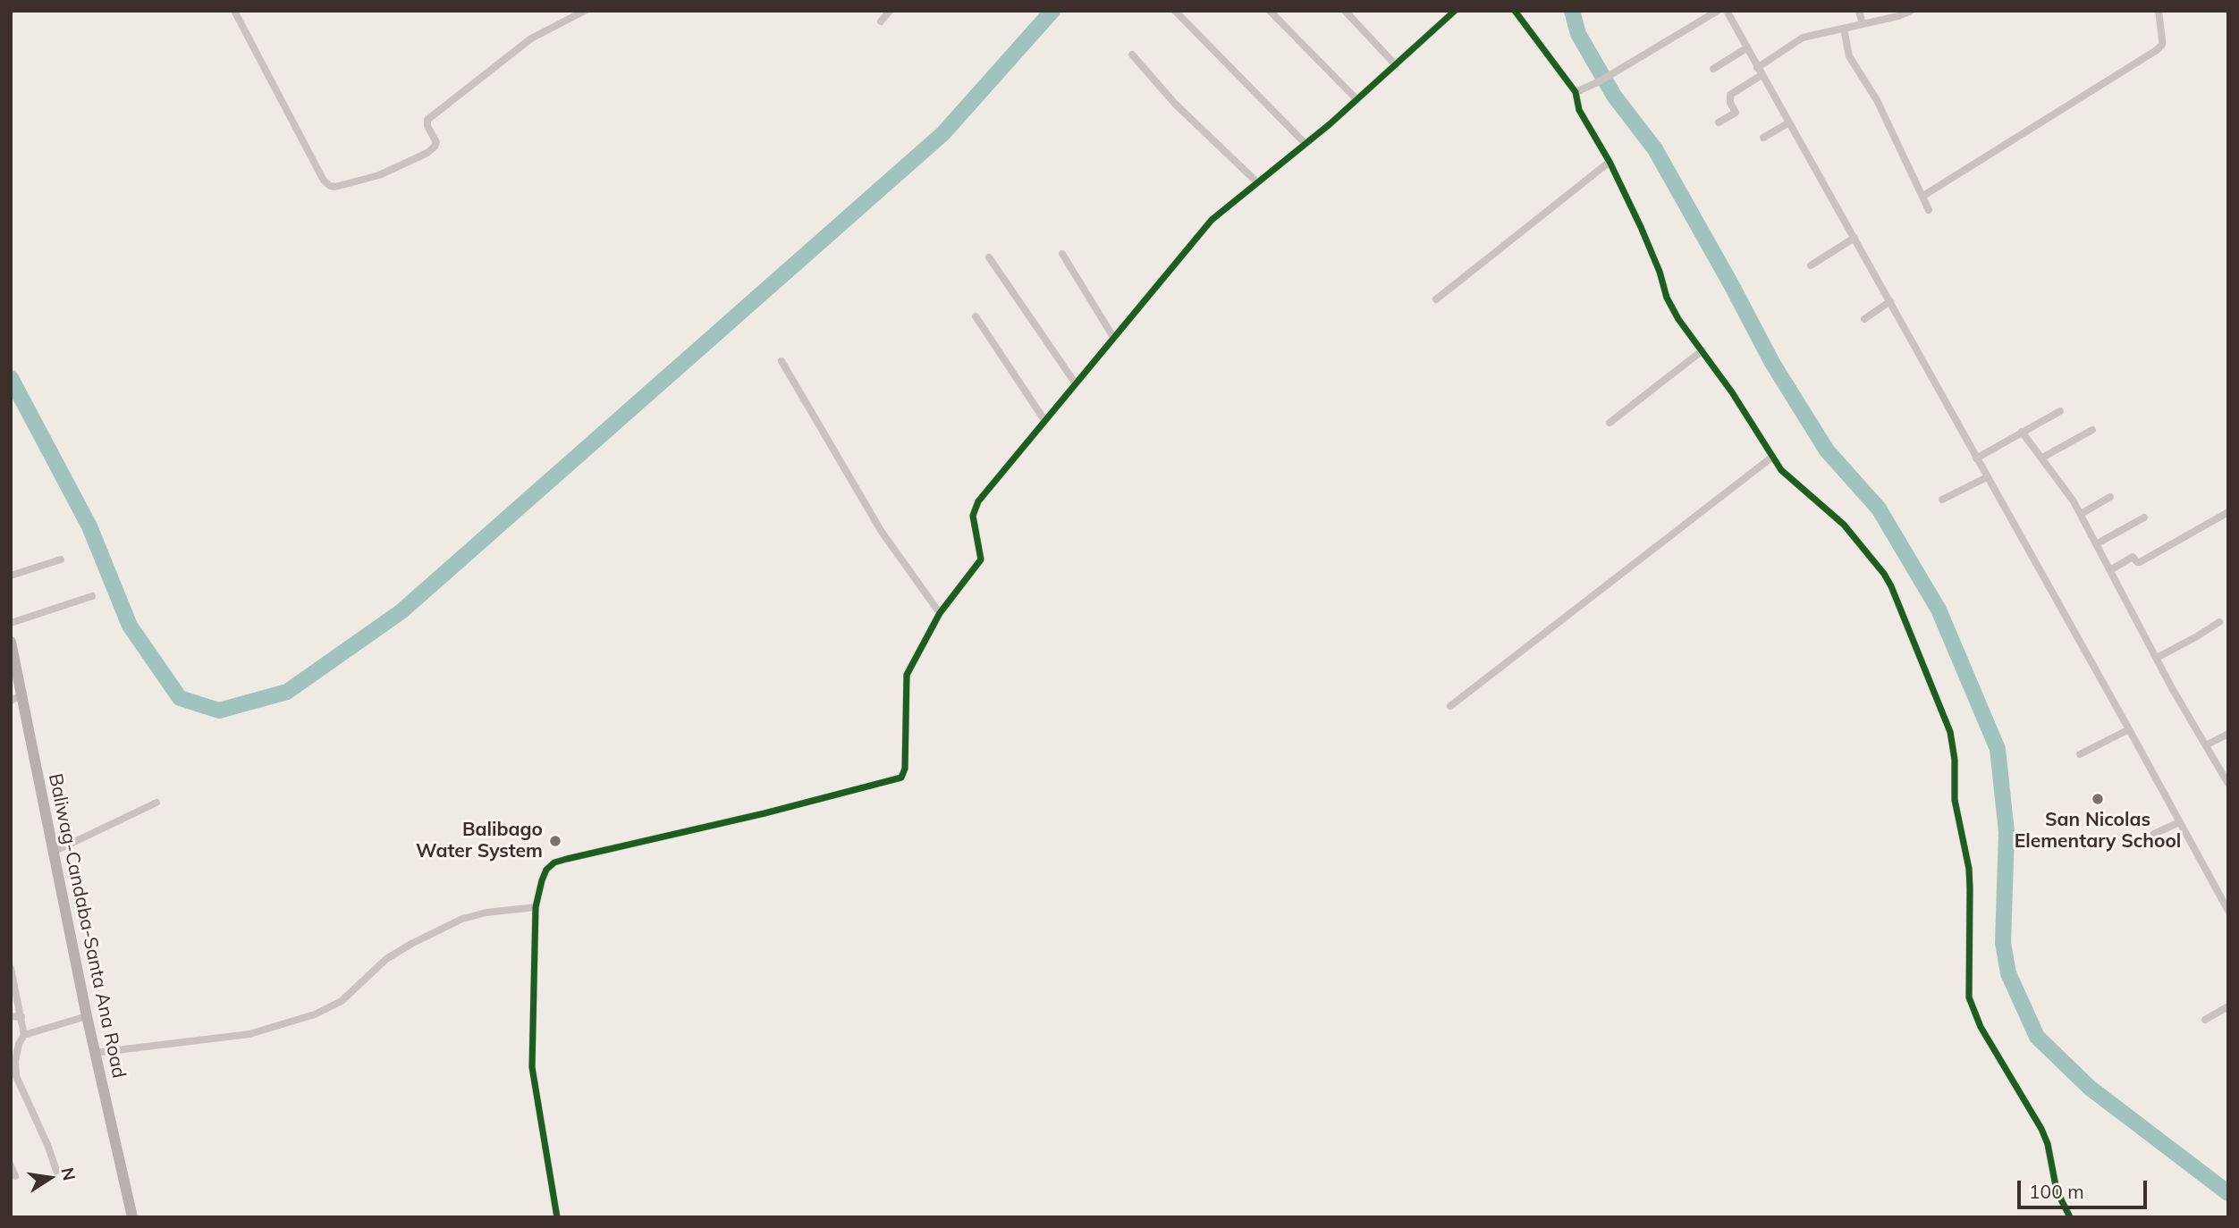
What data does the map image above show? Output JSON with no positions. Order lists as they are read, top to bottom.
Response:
{
  "streets": {
    "main road": ["Baliwag-Candaba-Santa Ana Road"]
  },
  "places": ["San Nicolas Elementary School", "Balibago Water System"],
  "scale_bar": "100 m",
  "north": "right"
}
